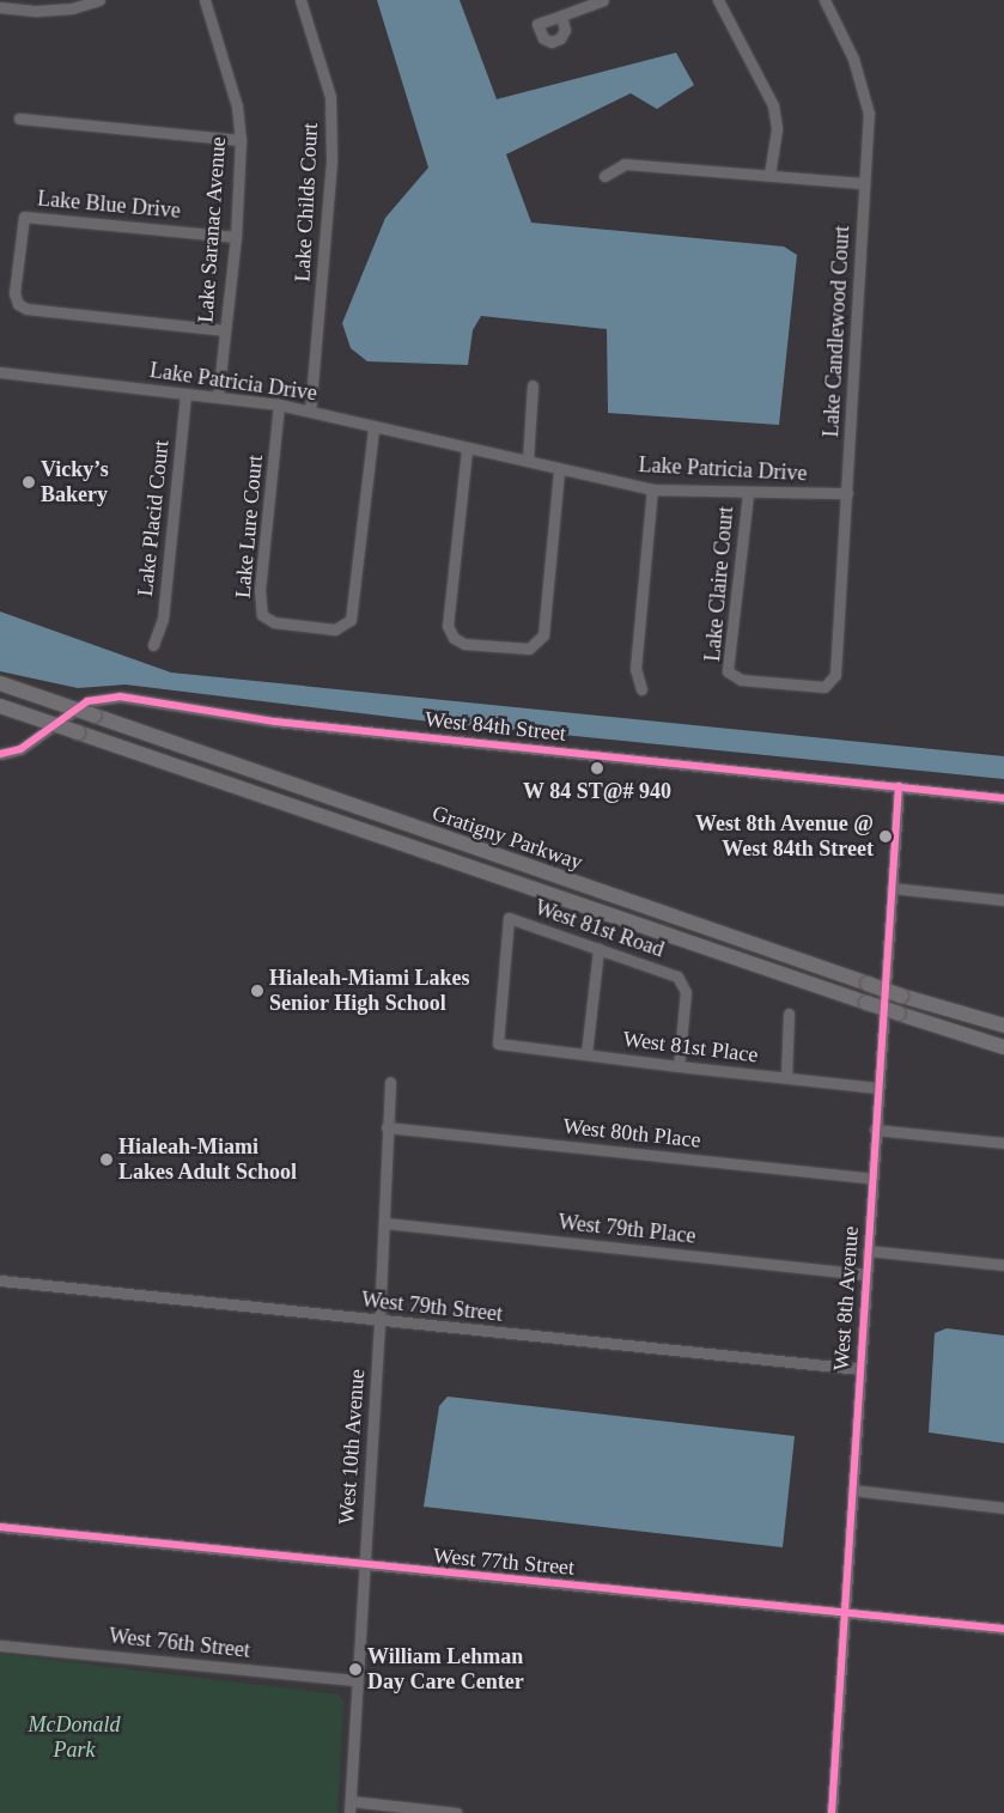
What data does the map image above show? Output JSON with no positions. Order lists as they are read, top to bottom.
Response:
{
  "streets": {
    "highway": ["Gratigny Parkway"],
    "street": [
      "Lake Childs Court",
      "Lake Blue Drive",
      "Lake Saranac Avenue",
      "Lake Candlewood Court",
      "Lake Patricia Drive",
      "Lake Placid Court",
      "Lake Lure Court",
      "Lake Claire Court",
      "West 84th Street",
      "West 81st Road",
      "West 81st Place",
      "West 80th Place",
      "West 79th Place",
      "West 8th Avenue",
      "West 79th Street",
      "West 10th Avenue",
      "West 77th Street",
      "West 76th Street"
    ]
  },
  "crossings": [
    ["Lake Childs Court", "Lake Patricia Drive"],
    ["Lake Blue Drive", "Lake Saranac Avenue"],
    ["Lake Saranac Avenue", "Lake Patricia Drive"],
    ["Lake Candlewood Court", "Lake Patricia Drive"],
    ["Lake Candlewood Court", "Lake Claire Court"],
    ["Lake Patricia Drive", "Lake Placid Court"],
    ["Lake Patricia Drive", "Lake Lure Court"],
    ["Lake Patricia Drive", "Lake Claire Court"],
    ["West 84th Street", "West 8th Avenue"],
    ["West 81st Road", "West 81st Place"],
    ["West 81st Place", "West 8th Avenue"],
    ["West 80th Place", "West 8th Avenue"],
    ["West 80th Place", "West 10th Avenue"],
    ["West 79th Place", "West 8th Avenue"],
    ["West 79th Place", "West 10th Avenue"],
    ["West 8th Avenue", "West 79th Street"],
    ["West 8th Avenue", "West 77th Street"],
    ["West 79th Street", "West 10th Avenue"],
    ["West 10th Avenue", "West 77th Street"],
    ["West 10th Avenue", "West 76th Street"]
  ],
  "parks": ["McDonald Park"],
  "places": [
    "Vicky’s Bakery",
    "W 84 ST@# 940",
    "West 8th Avenue @ West 84th Street",
    "Hialeah-Miami Lakes Senior High School",
    "Hialeah-Miami Lakes Adult School",
    "William Lehman Day Care Center"
  ]
}
